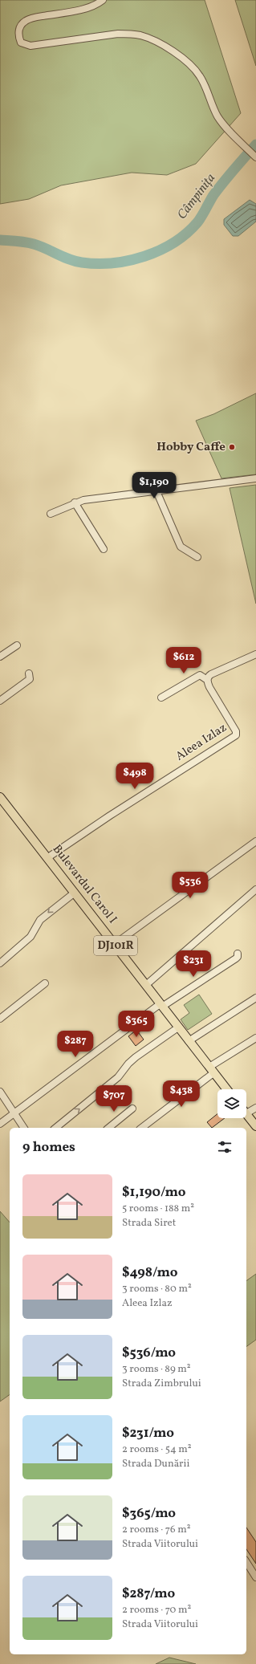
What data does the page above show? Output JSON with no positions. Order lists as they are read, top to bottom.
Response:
{
  "streets": {
    "main road": ["Bulevardul Carol I", "DJ101R"],
    "street": ["Aleea Izlaz"]
  },
  "crossings": [
    ["Aleea Izlaz", "Bulevardul Carol I"]
  ],
  "water": ["Câmpinița"],
  "places": ["Hobby Caffe"],
  "page": {
    "price": [
      "$1,190",
      "$612",
      "$498",
      "$536",
      "$231",
      "$365",
      "$287",
      "$438",
      "$707"
    ],
    "heading": "9 homes",
    "list": [
      {
        "name": "$1,190/mo",
        "note": "5 rooms · 188 m² · Strada Siret"
      },
      {
        "name": "$498/mo",
        "note": "3 rooms · 80 m² · Aleea Izlaz"
      },
      {
        "name": "$536/mo",
        "note": "3 rooms · 89 m² · Strada Zimbrului"
      },
      {
        "name": "$231/mo",
        "note": "2 rooms · 54 m² · Strada Dunării"
      },
      {
        "name": "$365/mo",
        "note": "2 rooms · 76 m² · Strada Viitorului"
      },
      {
        "name": "$287/mo",
        "note": "2 rooms · 70 m² · Strada Viitorului"
      }
    ]
  }
}
